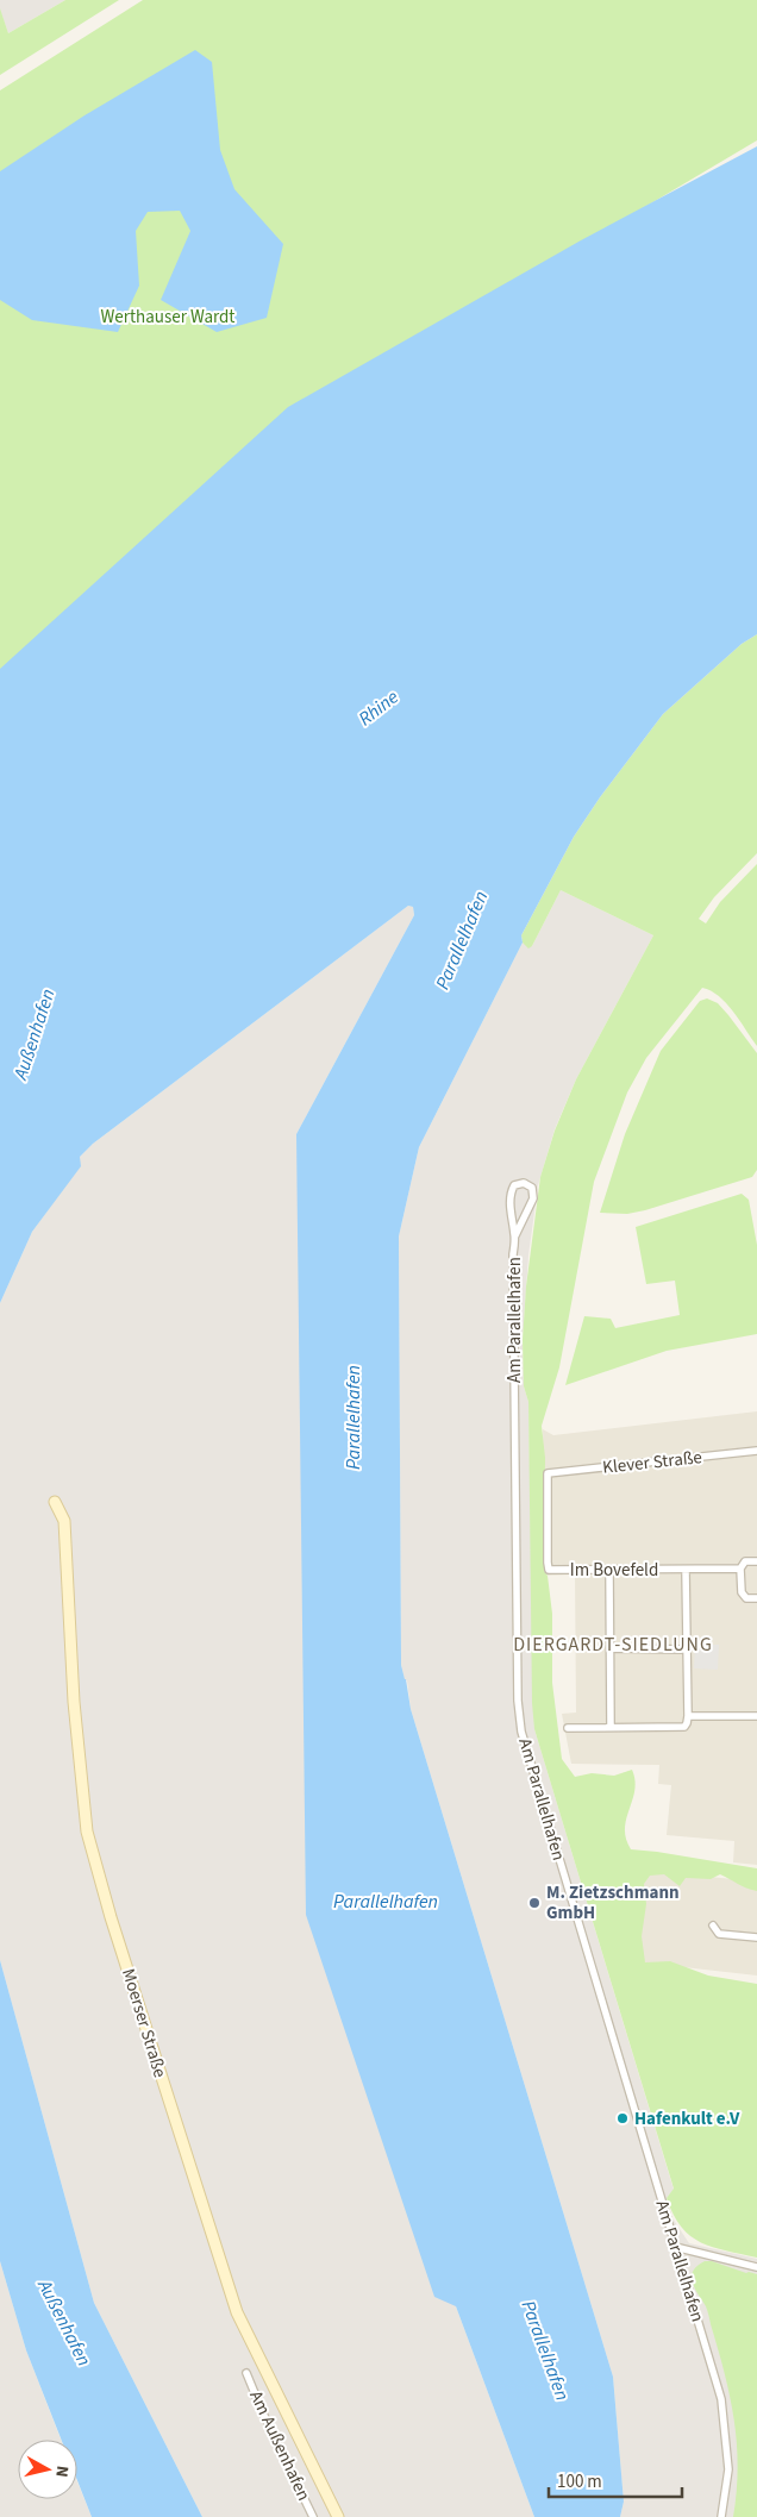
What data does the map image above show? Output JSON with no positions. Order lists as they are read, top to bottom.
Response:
{
  "streets": {
    "street": [
      "Am Parallelhafen",
      "Klever Straße",
      "Im Bovefeld",
      "Moerser Straße",
      "Am Außenhafen"
    ]
  },
  "crossings": [
    ["Klever Straße", "Im Bovefeld"]
  ],
  "districts": ["DIERGARDT-SIEDLUNG"],
  "water": ["Rhine", "Parallelhafen", "Außenhafen"],
  "parks": ["Werthauser Wardt"],
  "places": ["M. Zietzschmann GmbH", "Hafenkult e.V"],
  "scale_bar": "100 m",
  "north": "right"
}
